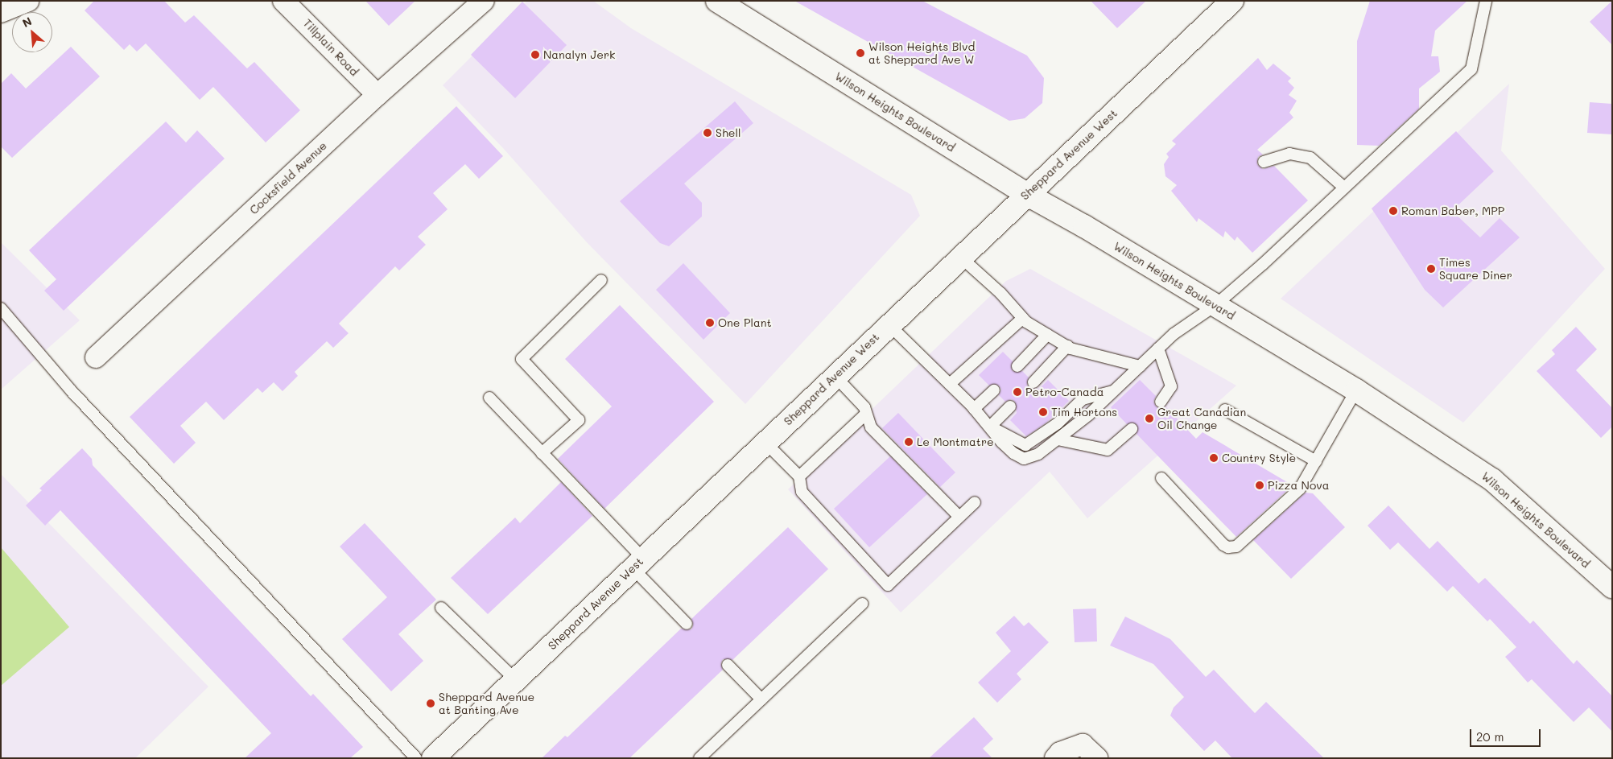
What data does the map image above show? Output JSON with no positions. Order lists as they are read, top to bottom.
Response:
{
  "streets": {
    "main road": ["Wilson Heights Boulevard", "Sheppard Avenue West"],
    "street": ["Tillplain Road", "Cocksfield Avenue"]
  },
  "crossings": [
    ["Tillplain Road", "Cocksfield Avenue"],
    ["Wilson Heights Boulevard", "Sheppard Avenue West"]
  ],
  "places": [
    "Wilson Heights Blvd at Sheppard Ave W",
    "Nanalyn Jerk",
    "Shell",
    "Roman Baber, MPP",
    "Times Square Diner",
    "One Plant",
    "Petro-Canada",
    "Tim Hortons",
    "Great Canadian Oil Change",
    "Le Montmatre",
    "Country Style",
    "Pizza Nova",
    "Sheppard Avenue at Banting Ave"
  ],
  "scale_bar": "20 m",
  "north": "top left"
}
